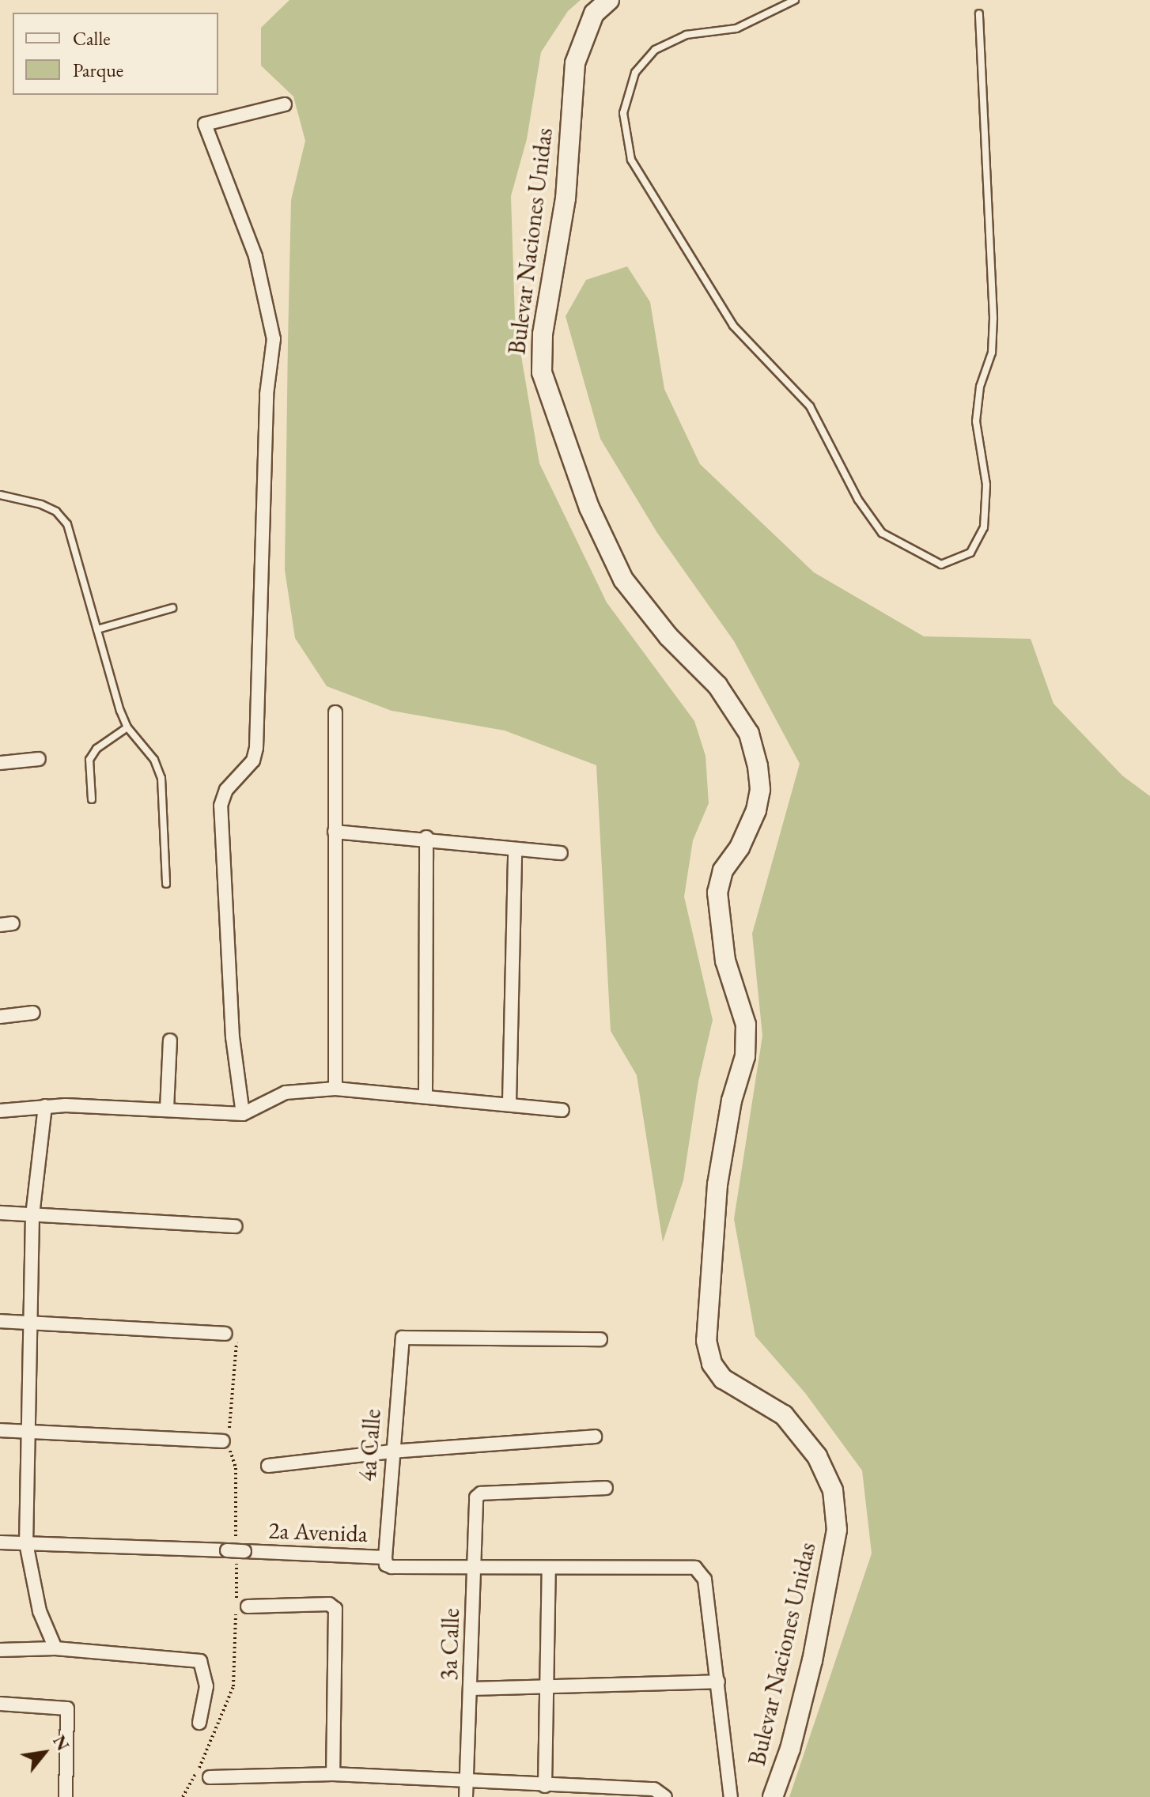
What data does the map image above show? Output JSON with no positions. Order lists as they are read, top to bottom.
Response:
{
  "streets": {
    "main road": ["Bulevar Naciones Unidas"],
    "street": ["4a Calle", "2a Avenida", "3a Calle"]
  },
  "crossings": [
    ["4a Calle", "2a Avenida"],
    ["2a Avenida", "3a Calle"]
  ],
  "legend": ["Calle", "Parque"],
  "north": "top right"
}
